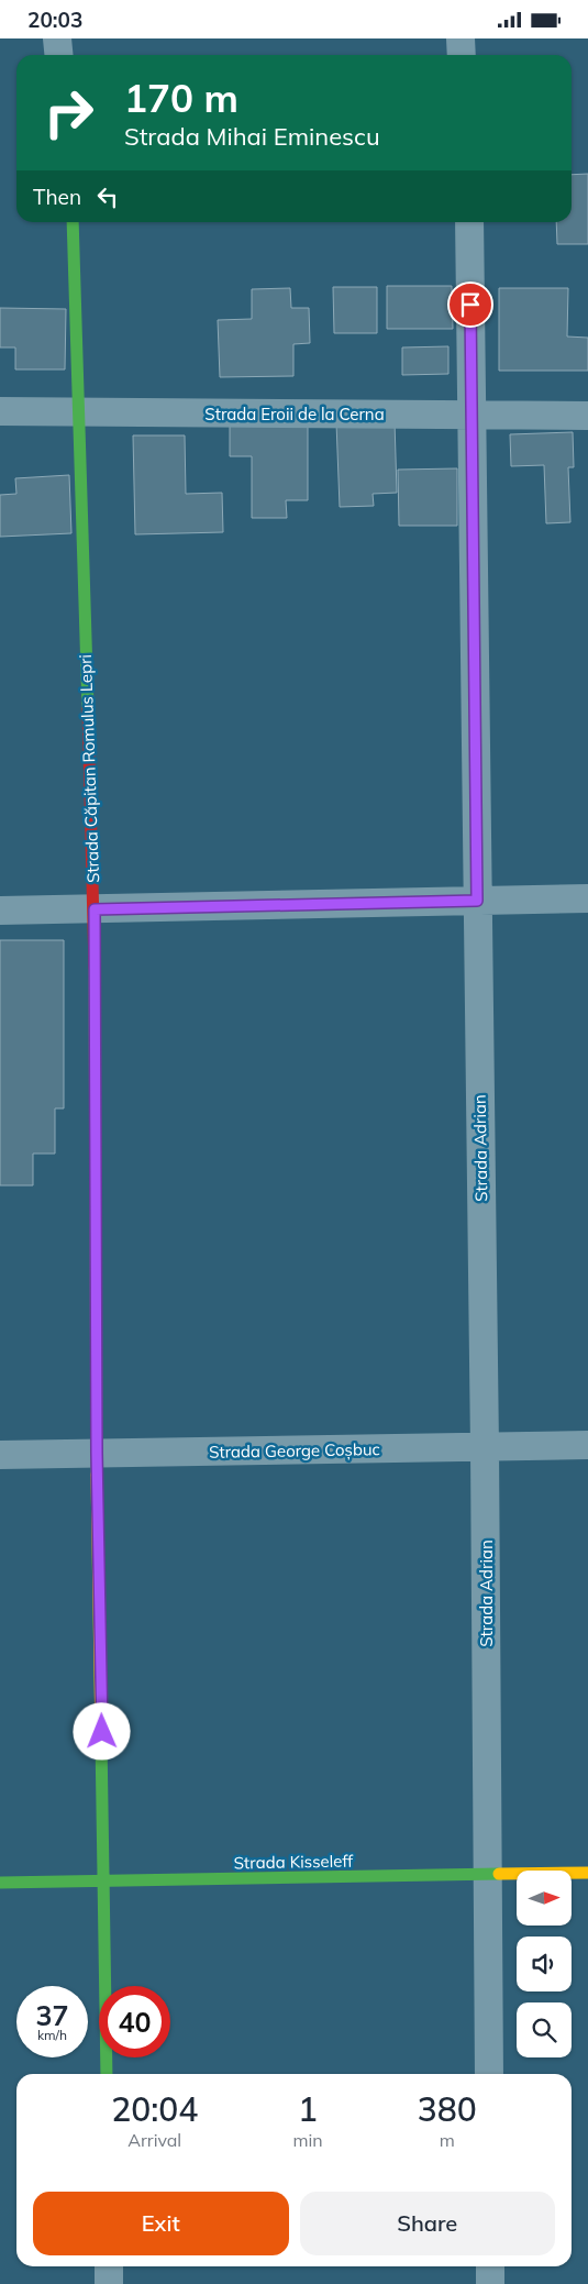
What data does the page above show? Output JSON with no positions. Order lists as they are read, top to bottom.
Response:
{
  "streets": {
    "street": [
      "Strada Eroii de la Cerna",
      "Strada Căpitan Romulus Lepri",
      "Strada Adrian",
      "Strada George Coșbuc",
      "Strada Kisseleff"
    ]
  },
  "crossings": [
    ["Strada Eroii de la Cerna", "Strada Căpitan Romulus Lepri"],
    ["Strada Eroii de la Cerna", "Strada Adrian"],
    ["Strada Căpitan Romulus Lepri", "Strada George Coșbuc"],
    ["Strada Căpitan Romulus Lepri", "Strada Kisseleff"],
    ["Strada Adrian", "Strada George Coșbuc"],
    ["Strada Adrian", "Strada Kisseleff"]
  ],
  "north": "right",
  "page": {
    "status": "20:03",
    "turn": ["170 m", "Strada Mihai Eminescu"],
    "then": "Then",
    "speed": "37 km/h",
    "limit": "40",
    "eta": [
      "20:04",
      "Arrival",
      "1",
      "min",
      "380",
      "m"
    ],
    "buttons": ["Exit", "Share"]
  }
}
